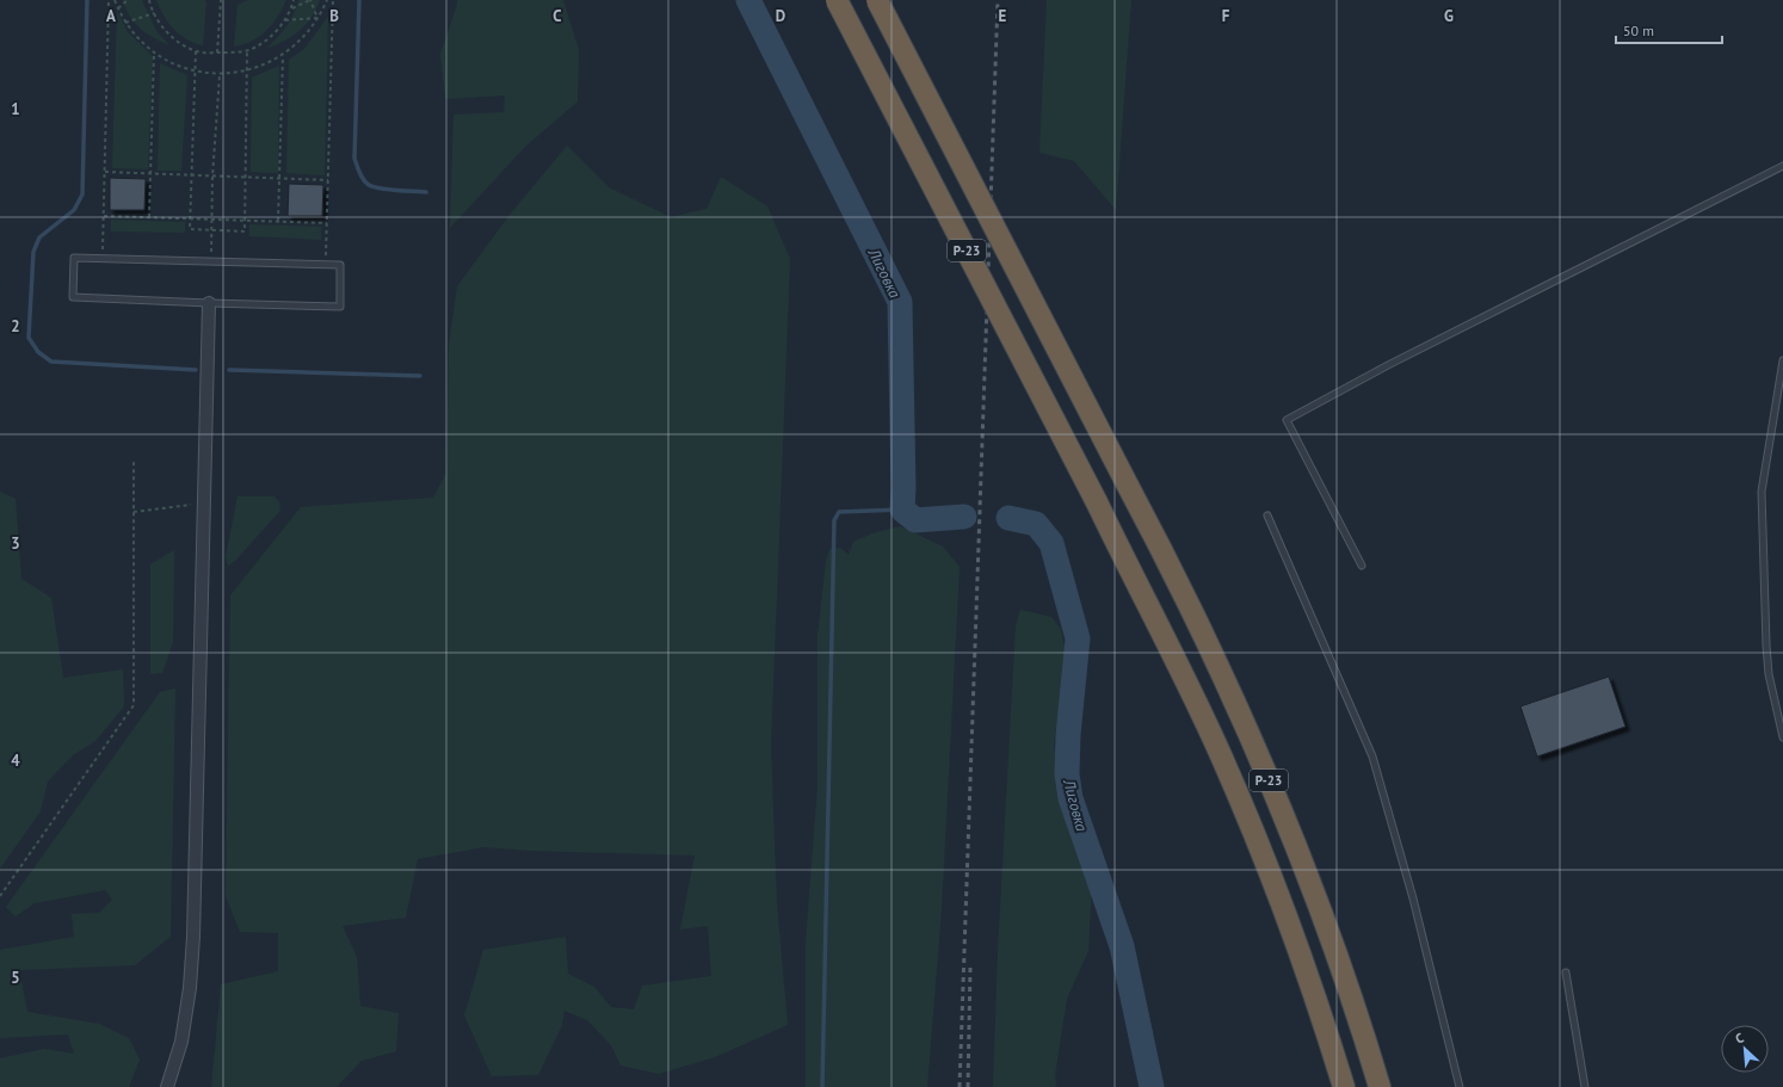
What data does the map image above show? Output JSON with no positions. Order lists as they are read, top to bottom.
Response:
{
  "streets": {
    "highway": ["Р-23"]
  },
  "water": ["Лиговка"],
  "scale_bar": "50 m",
  "north": "top left",
  "grid": {
    "columns": [
      "A",
      "B",
      "C",
      "D",
      "E",
      "F",
      "G"
    ],
    "rows": [
      "1",
      "2",
      "3",
      "4",
      "5"
    ]
  }
}
